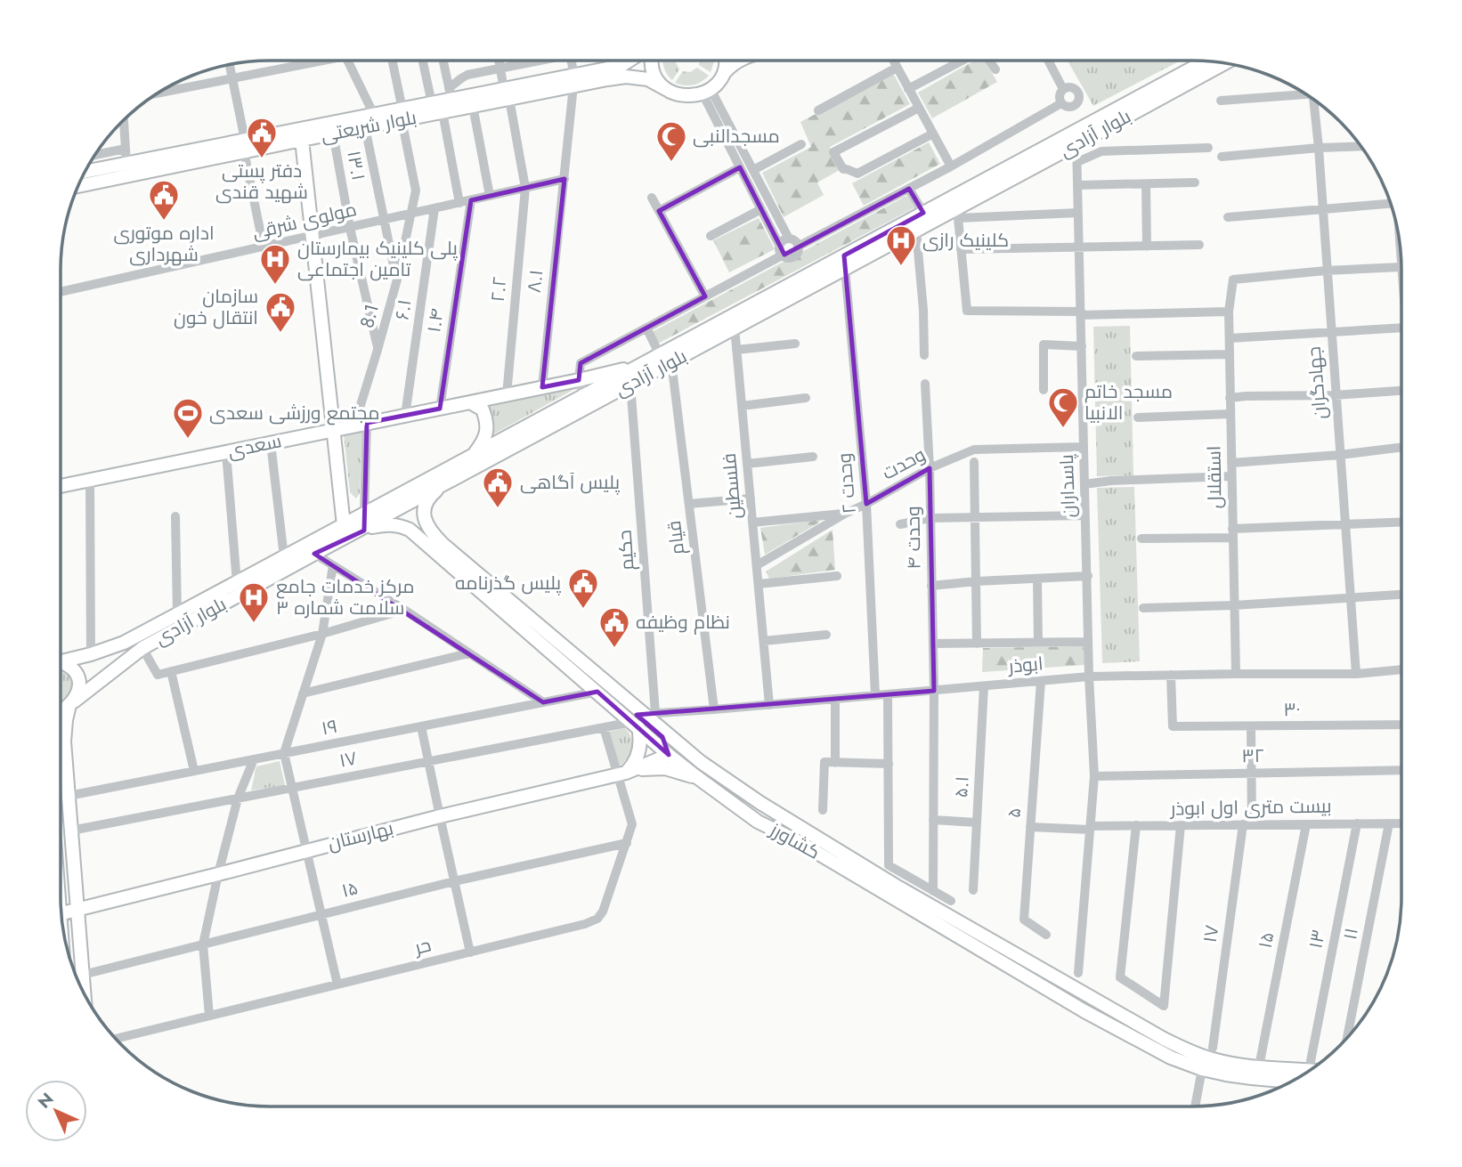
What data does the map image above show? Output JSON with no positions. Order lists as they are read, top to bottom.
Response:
{
  "streets": {
    "main road": [
      "بلوار شریعتی",
      "بلوار آزادی",
      "سعدی",
      "بهارستان",
      "کشاورز"
    ],
    "street": [
      "۱۳.۱",
      "مولوی شرقی",
      "۸.۱",
      "۲.۲",
      "۶.۱",
      "8.1",
      "۱.۴",
      "جهادگران",
      "وحدت",
      "استقلال",
      "وحدت ۲",
      "فلسطین",
      "پاسداران",
      "قیام",
      "وحدت ۴",
      "حکیم",
      "ابوذر",
      "۳۰",
      "۱۹",
      "۳۲",
      "۱۷",
      "۵.۱",
      "بیست متری اول ابوذر",
      "۵",
      "۱۵",
      "۱۱",
      "۱۳",
      "حر"
    ]
  },
  "crossings": [
    ["بلوار شریعتی", "۱۳.۱"],
    ["بلوار شریعتی", "۸.۱"],
    ["بلوار شریعتی", "8.1"],
    ["بلوار آزادی", "8.1"],
    ["بلوار آزادی", "سعدی"],
    ["بلوار آزادی", "وحدت ۲"],
    ["بلوار آزادی", "فلسطین"],
    ["بلوار آزادی", "پاسداران"],
    ["بلوار آزادی", "قیام"],
    ["بلوار آزادی", "حکیم"],
    ["بلوار آزادی", "کشاورز"],
    ["۱۳.۱", "مولوی شرقی"],
    ["۱۳.۱", "8.1"],
    ["مولوی شرقی", "۸.۱"],
    ["مولوی شرقی", "۲.۲"],
    ["مولوی شرقی", "۶.۱"],
    ["مولوی شرقی", "8.1"],
    ["مولوی شرقی", "۱.۴"],
    ["۸.۱", "سعدی"],
    ["۲.۲", "سعدی"],
    ["۶.۱", "سعدی"],
    ["8.1", "سعدی"],
    ["۱.۴", "سعدی"],
    ["جهادگران", "استقلال"],
    ["جهادگران", "ابوذر"],
    ["وحدت", "وحدت ۲"],
    ["وحدت", "فلسطین"],
    ["وحدت", "پاسداران"],
    ["وحدت", "وحدت ۴"],
    ["استقلال", "ابوذر"],
    ["وحدت ۲", "ابوذر"],
    ["فلسطین", "ابوذر"],
    ["پاسداران", "ابوذر"],
    ["پاسداران", "۳۲"],
    ["پاسداران", "بیست متری اول ابوذر"],
    ["قیام", "ابوذر"],
    ["وحدت ۴", "ابوذر"],
    ["حکیم", "ابوذر"],
    ["حکیم", "کشاورز"],
    ["ابوذر", "۳۰"],
    ["ابوذر", "۵.۱"],
    ["ابوذر", "۵"],
    ["ابوذر", "کشاورز"],
    ["۳۰", "۱۷"],
    ["۱۹", "کشاورز"],
    ["۳۲", "۱۷"],
    ["۱۷", "بیست متری اول ابوذر"],
    ["۱۷", "کشاورز"],
    ["۱۷", "حر"],
    ["بیست متری اول ابوذر", "۵"],
    ["بیست متری اول ابوذر", "۱۵"],
    ["بیست متری اول ابوذر", "۱۱"],
    ["بیست متری اول ابوذر", "۱۳"],
    ["بهارستان", "کشاورز"],
    ["بهارستان", "حر"],
    ["کشاورز", "۱۳"],
    ["۱۵", "حر"]
  ],
  "places": {
    "public building": [
      "دفتر پستی شهید قندی",
      "اداره موتوری شهرداری",
      "سازمان انتقال خون",
      "پلیس آگاهی",
      "پلیس گذرنامه",
      "نظام وظیفه"
    ],
    "mosque": ["مسجدالنبی", "مسجد خاتم الانبیا"],
    "hospital": ["کلینیک رازی", "پلی کلینیک بیمارستان تامین اجتماعی", "مرکز خدمات جامع سلامت شماره ۳"],
    "sports": ["مجتمع ورزشی سعدی"]
  },
  "north": "top left"
}
